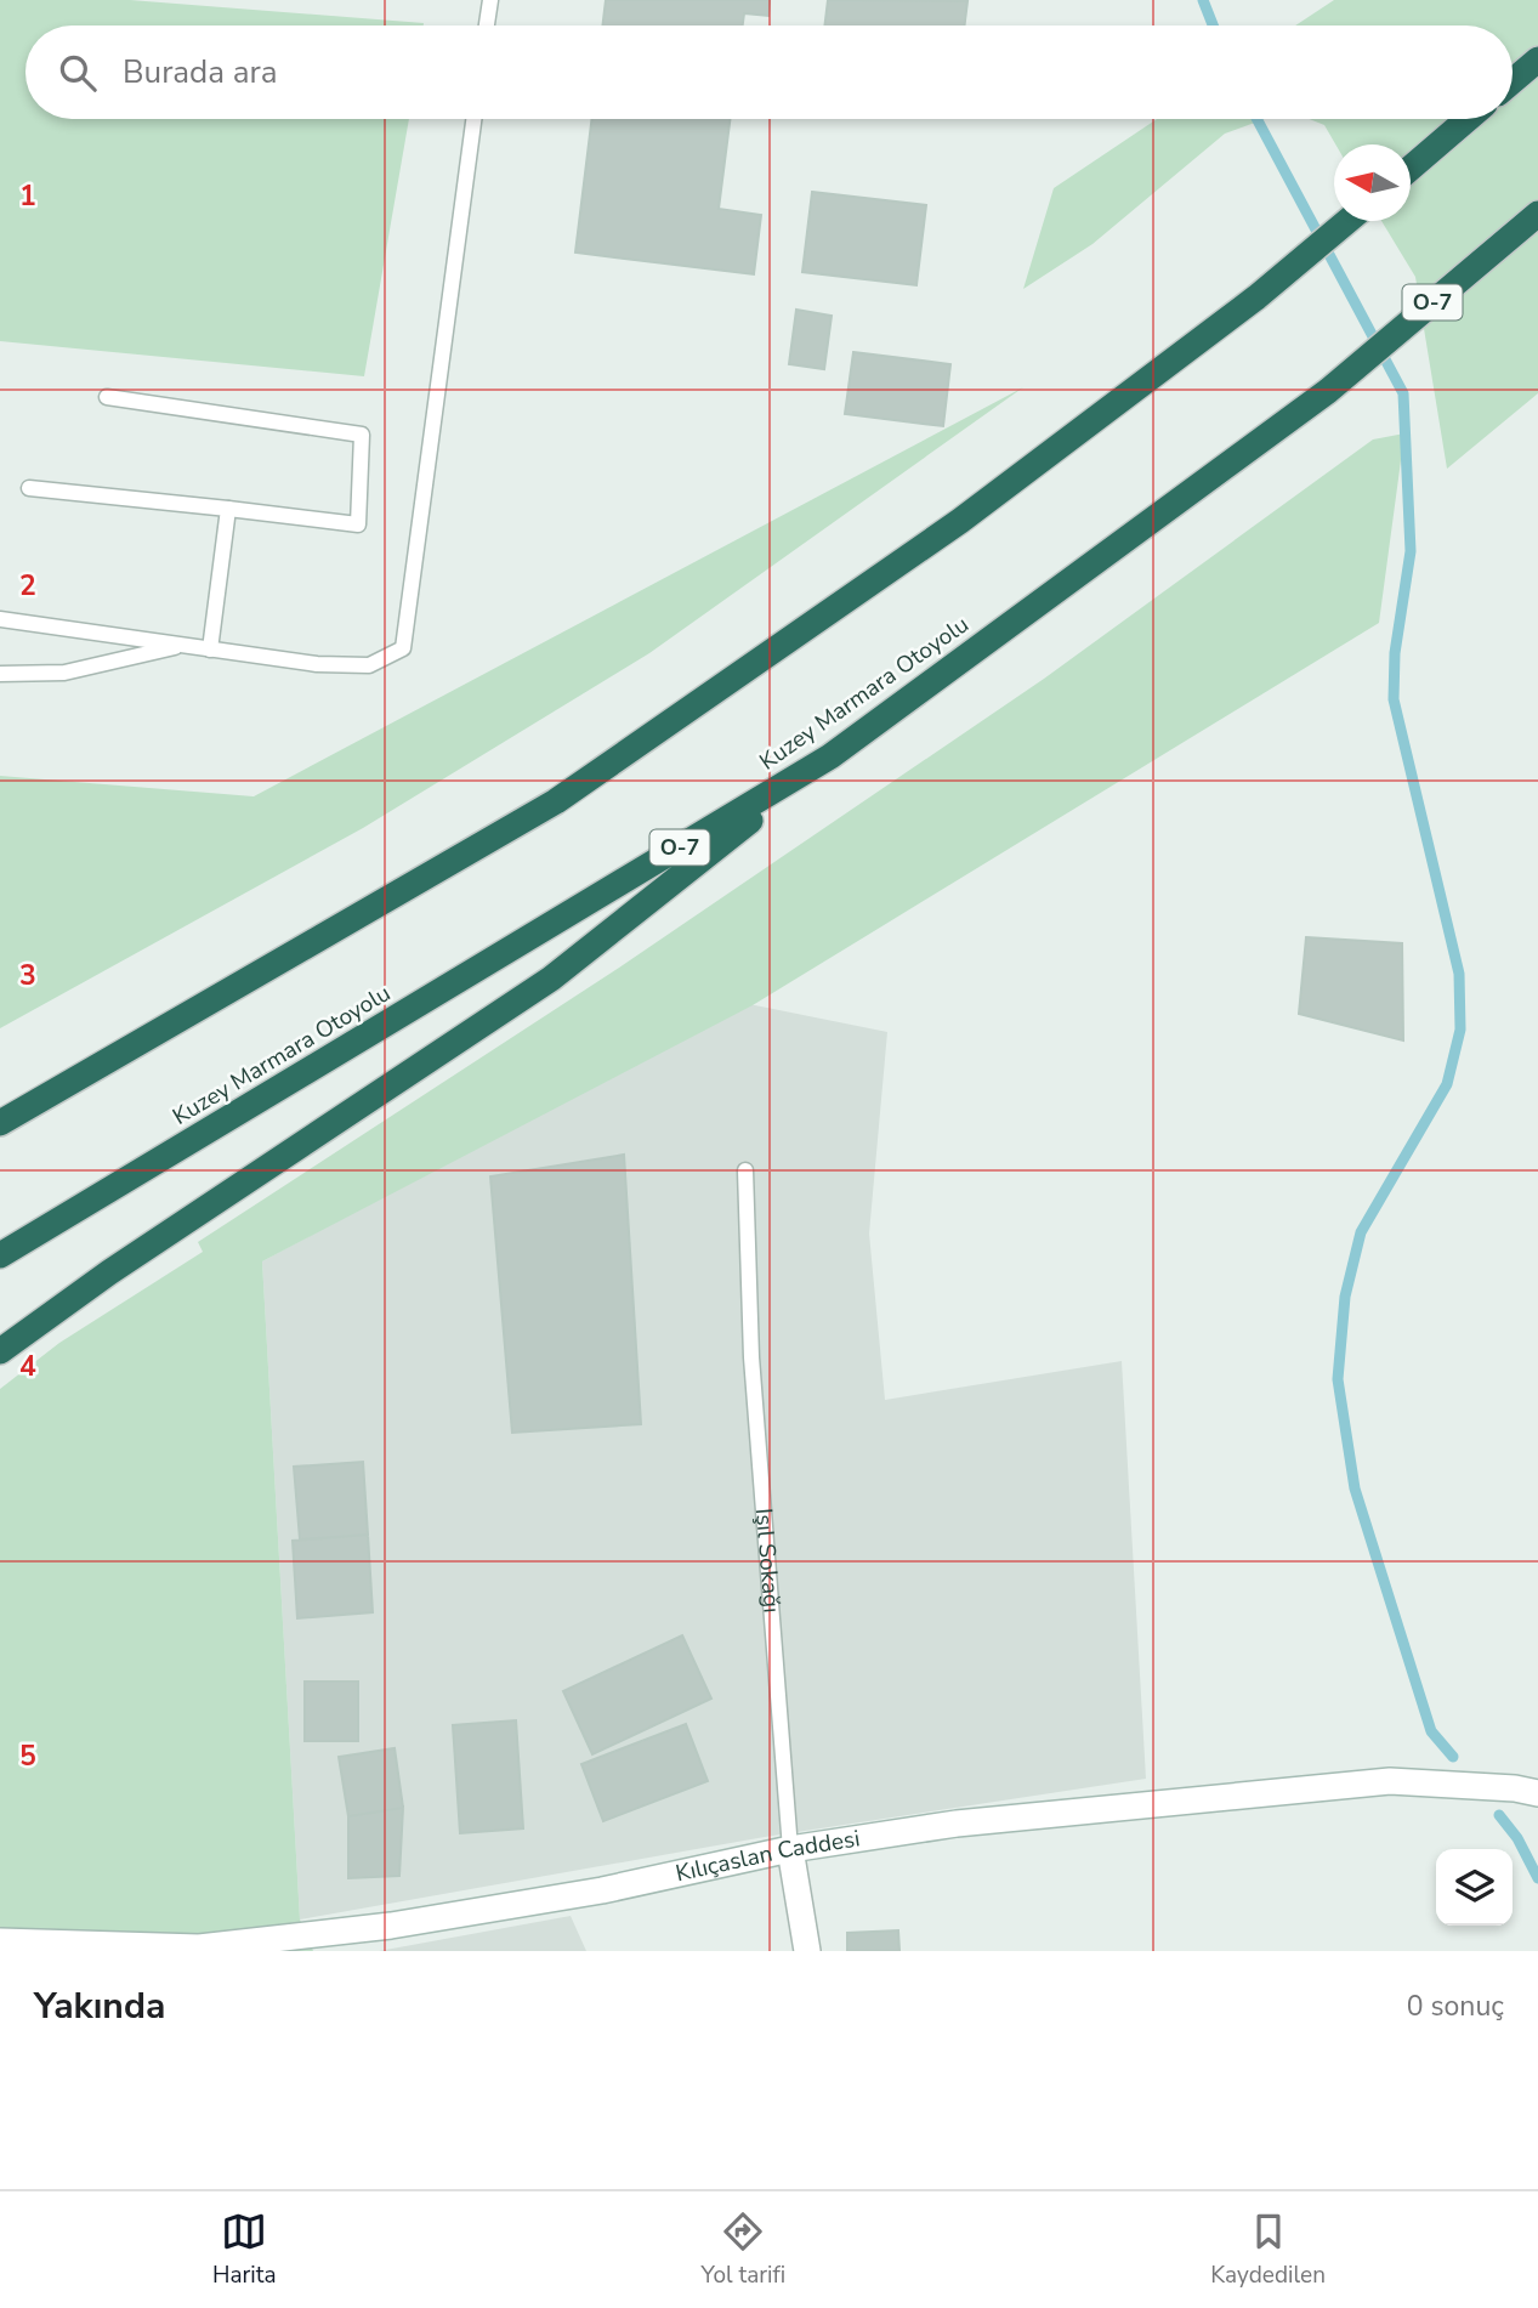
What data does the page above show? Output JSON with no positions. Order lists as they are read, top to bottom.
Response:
{
  "streets": {
    "highway": ["O-7", "Kuzey Marmara Otoyolu"],
    "street": ["Işıl Sokağı", "Kılıçaslan Caddesi"]
  },
  "crossings": [
    ["Işıl Sokağı", "Kılıçaslan Caddesi"]
  ],
  "north": "left",
  "page": {
    "search": "Burada ara",
    "heading": ["Yakında", "0 sonuç"],
    "nav": ["Harita", "Yol tarifi", "Kaydedilen"]
  },
  "grid": {
    "rows": [
      "1",
      "2",
      "3",
      "4",
      "5"
    ]
  }
}
